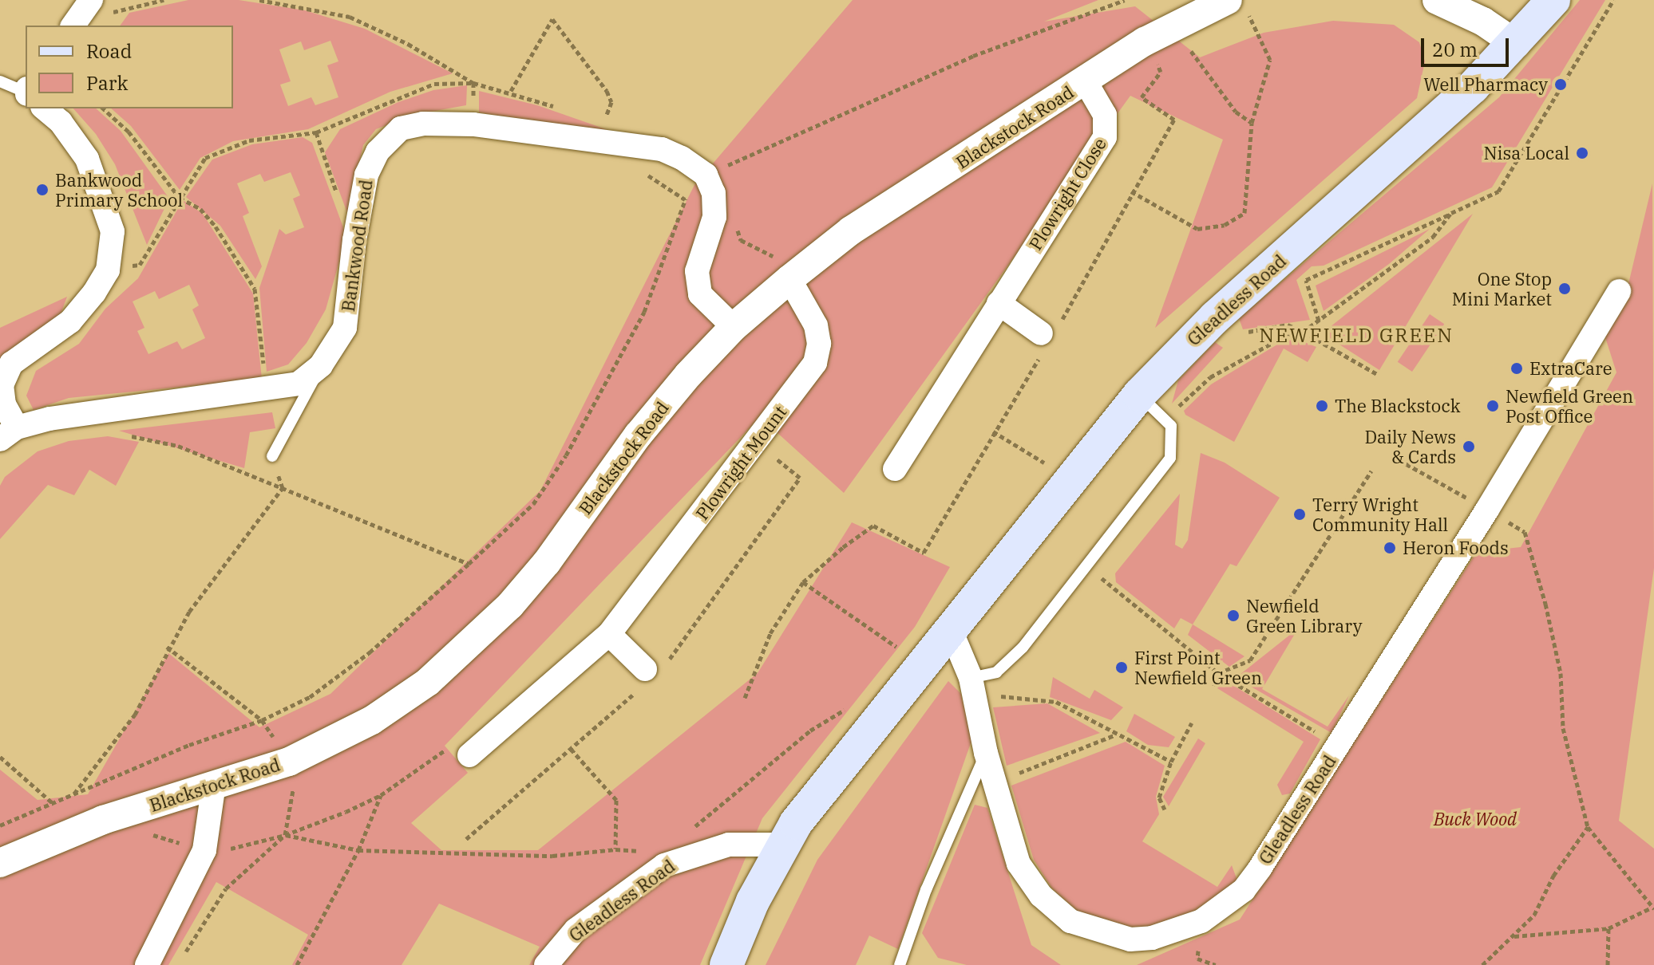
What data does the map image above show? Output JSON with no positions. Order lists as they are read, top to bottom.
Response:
{
  "streets": {
    "main road": ["Gleadless Road"],
    "street": [
      "Blackstock Road",
      "Plowright Close",
      "Bankwood Road",
      "Plowright Mount"
    ]
  },
  "crossings": [
    ["Blackstock Road", "Plowright Close"],
    ["Blackstock Road", "Plowright Mount"]
  ],
  "districts": ["NEWFIELD GREEN"],
  "parks": ["Buck Wood"],
  "places": [
    "Well Pharmacy",
    "Nisa Local",
    "Bankwood Primary School",
    "One Stop Mini Market",
    "ExtraCare",
    "The Blackstock",
    "Newfield Green Post Office",
    "Daily News & Cards",
    "Terry Wright Community Hall",
    "Heron Foods",
    "Newfield Green Library",
    "First Point Newfield Green"
  ],
  "legend": ["Road", "Park"],
  "scale_bar": "20 m"
}
